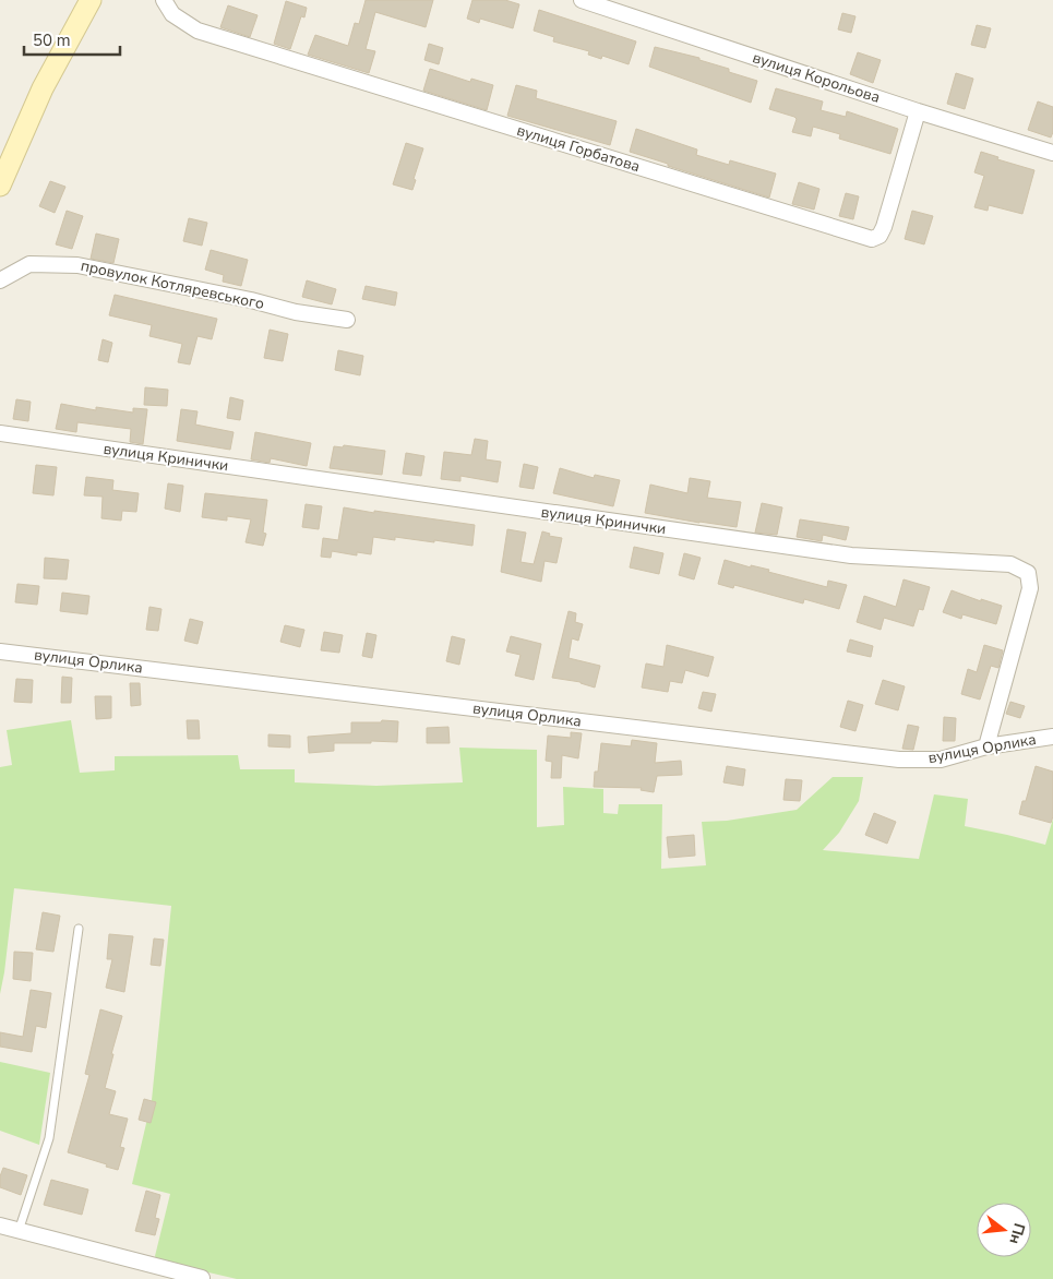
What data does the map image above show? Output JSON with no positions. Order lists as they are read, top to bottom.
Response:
{
  "streets": {
    "street": [
      "вулиця Корольова",
      "вулиця Горбатова",
      "провулок Котляревського",
      "вулиця Кринички",
      "вулиця Орлика"
    ]
  },
  "crossings": [
    ["вулиця Корольова", "вулиця Горбатова"],
    ["вулиця Кринички", "вулиця Орлика"]
  ],
  "scale_bar": "50 m",
  "north": "right"
}
